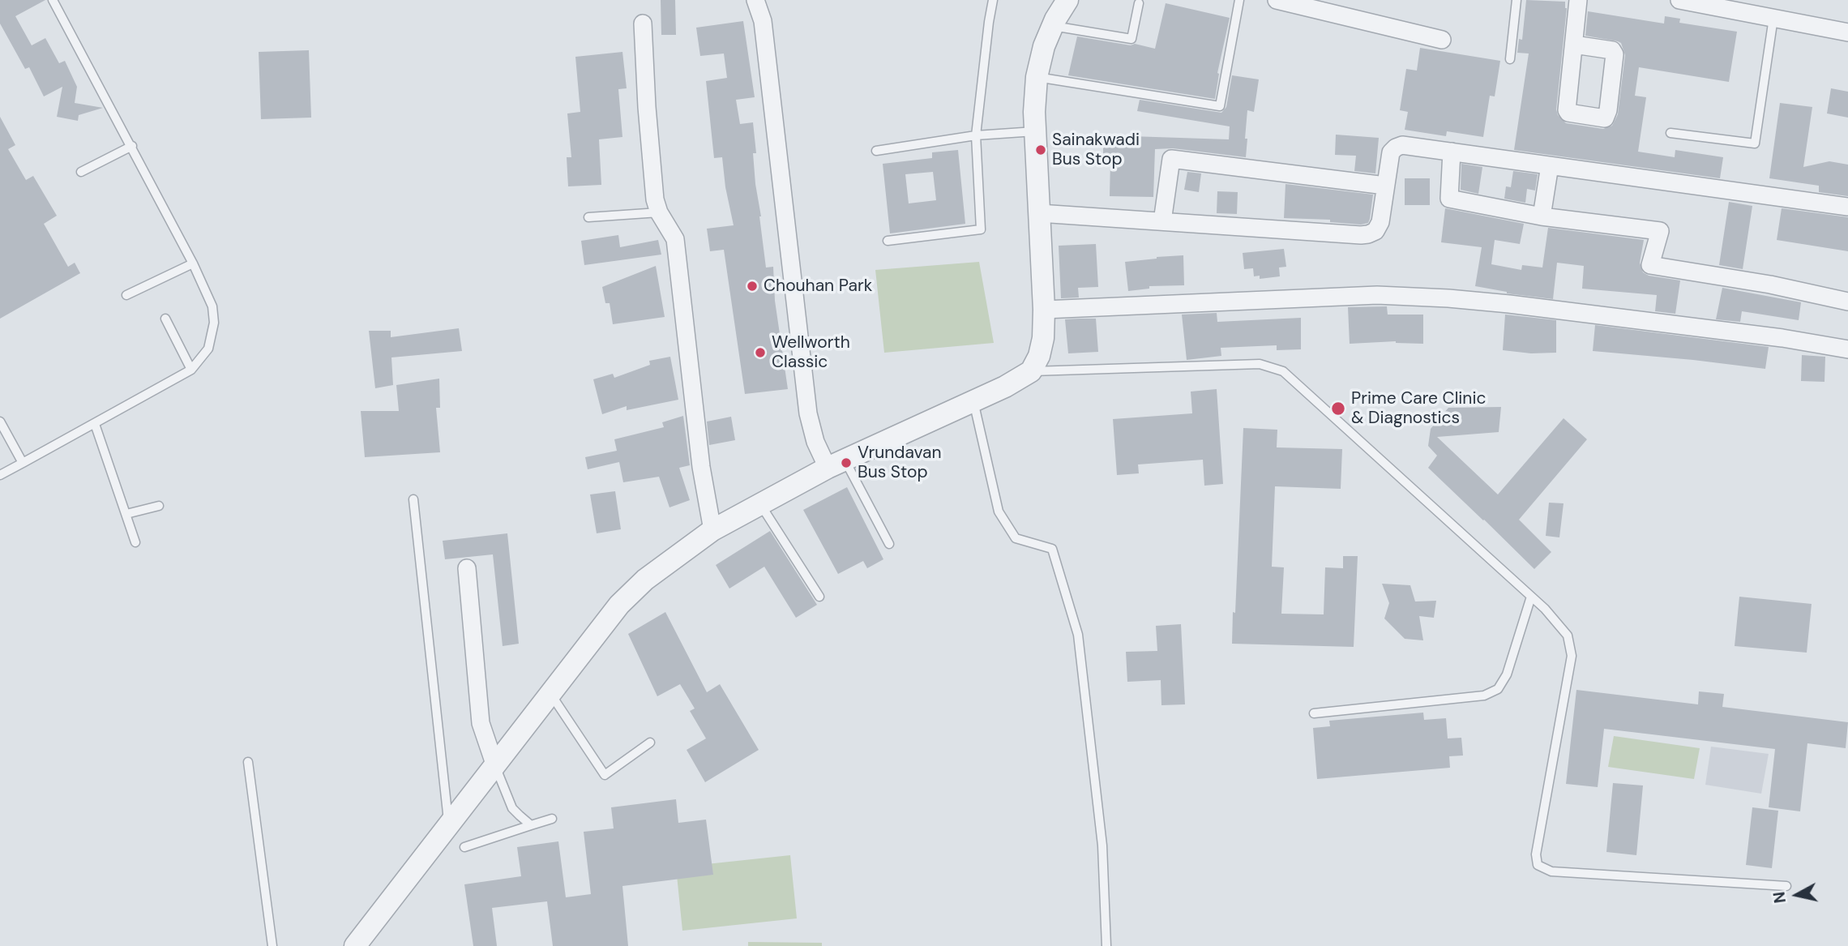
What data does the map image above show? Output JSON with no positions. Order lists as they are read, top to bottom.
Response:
{
  "places": [
    "Sainakwadi Bus Stop",
    "Chouhan Park",
    "Wellworth Classic",
    "Prime Care Clinic & Diagnostics",
    "Vrundavan Bus Stop"
  ],
  "north": "left"
}
